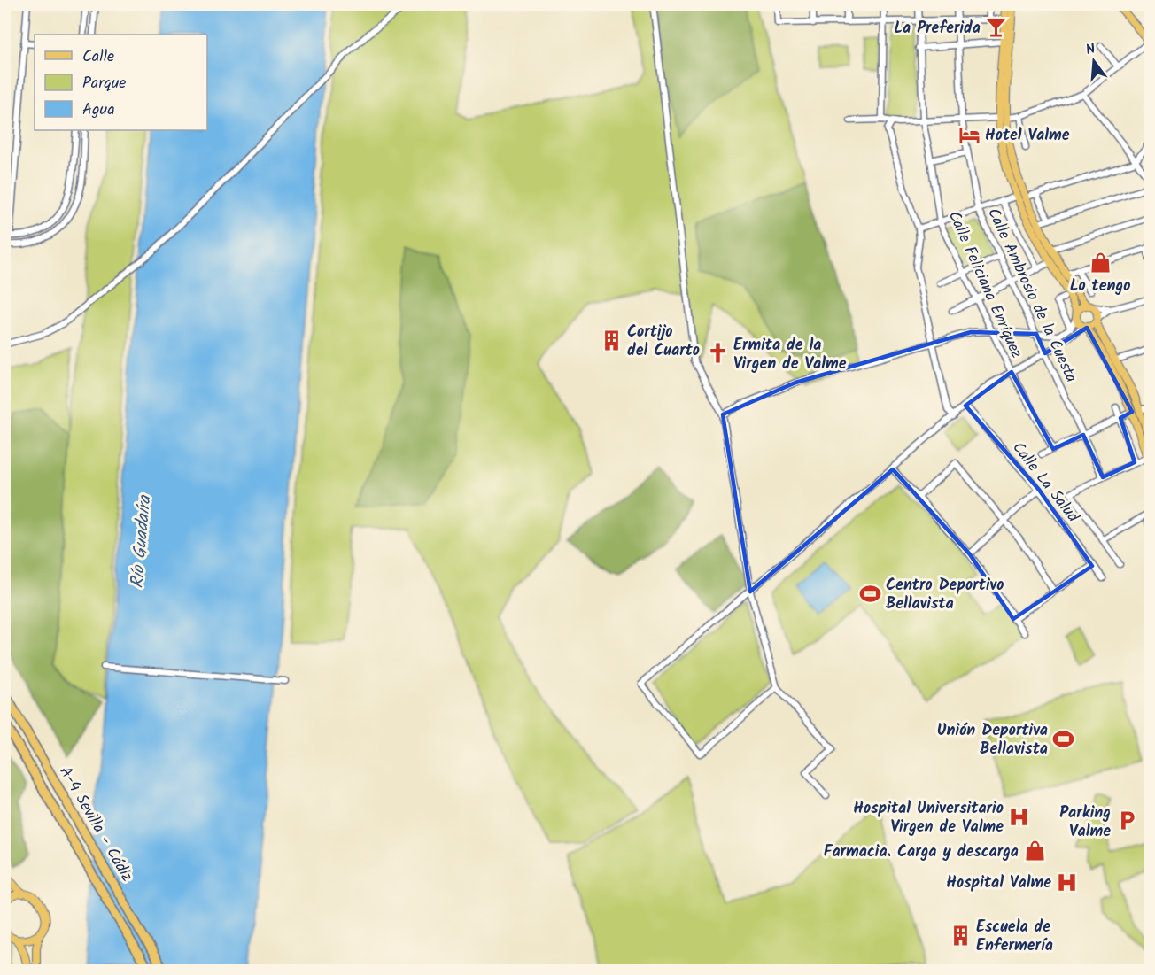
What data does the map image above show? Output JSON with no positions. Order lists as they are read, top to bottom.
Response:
{
  "streets": {
    "highway": ["A-4 Sevilla - Cádiz"],
    "street": ["Calle Feliciana Enríquez", "Calle Ambrosio de la Cuesta", "Calle La Salud"]
  },
  "water": ["Río Guadaíra"],
  "places": {
    "bar": ["La Preferida"],
    "hotel": ["Hotel Valme"],
    "shop": ["Lo tengo", "Farmacia. Carga y descarga"],
    "building": ["Cortijo del Cuarto", "Escuela de Enfermería"],
    "church": ["Ermita de la Virgen de Valme"],
    "sports": ["Centro Deportivo Bellavista", "Unión Deportiva Bellavista"],
    "hospital": ["Hospital Universitario Virgen de Valme", "Hospital Valme"],
    "parking": ["Parking Valme"]
  },
  "legend": ["Calle", "Parque", "Agua"],
  "north": "top"
}
